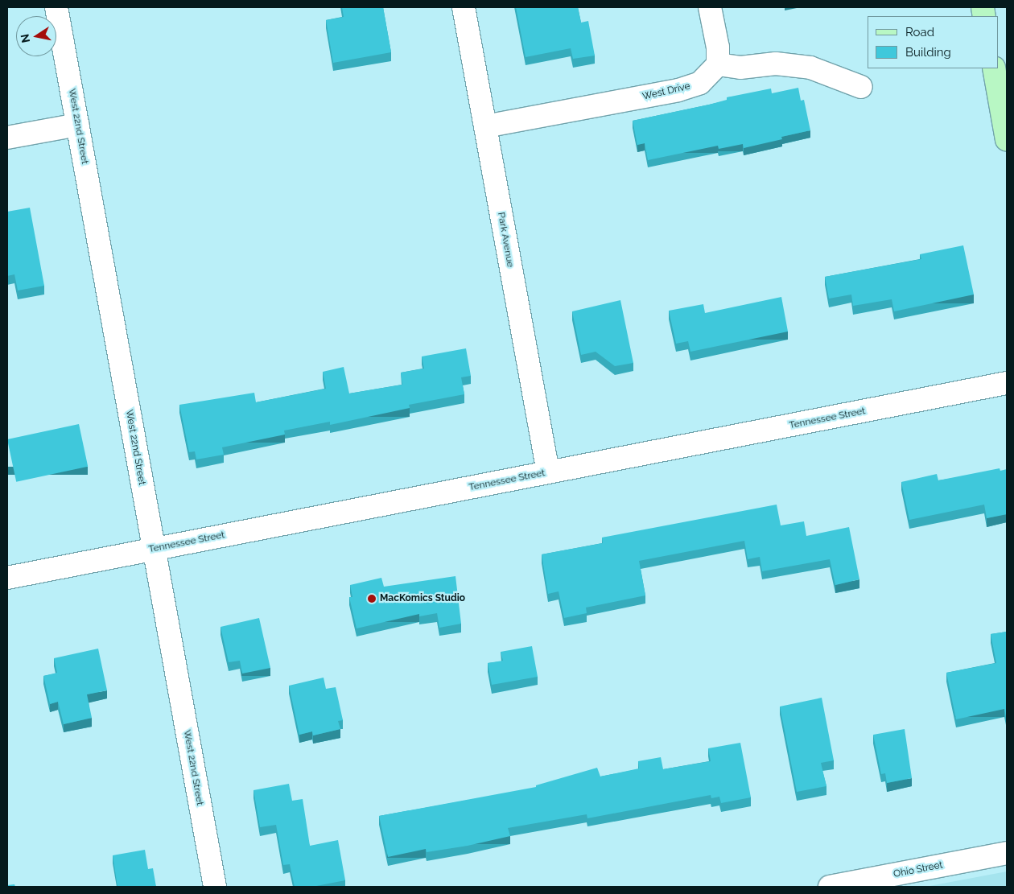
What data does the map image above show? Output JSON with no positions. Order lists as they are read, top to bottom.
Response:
{
  "streets": {
    "street": [
      "West Drive",
      "West 22nd Street",
      "Park Avenue",
      "Tennessee Street",
      "Ohio Street"
    ]
  },
  "crossings": [
    ["West Drive", "Park Avenue"],
    ["West 22nd Street", "Tennessee Street"],
    ["Park Avenue", "Tennessee Street"]
  ],
  "places": ["MacKomics Studio"],
  "legend": ["Road", "Building"],
  "north": "left"
}
